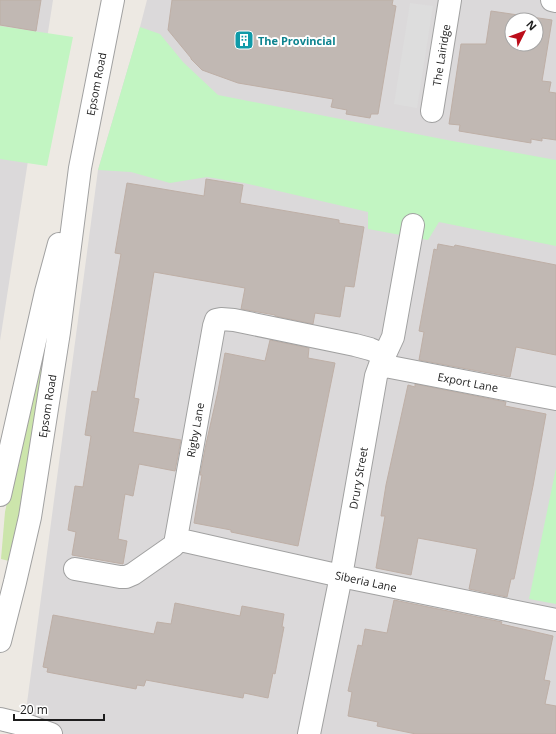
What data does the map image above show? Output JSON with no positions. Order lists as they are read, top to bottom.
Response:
{
  "streets": {
    "street": [
      "The Lairidge",
      "Epsom Road",
      "Export Lane",
      "Rigby Lane",
      "Drury Street",
      "Siberia Lane"
    ]
  },
  "crossings": [
    ["Export Lane", "Rigby Lane"],
    ["Export Lane", "Drury Street"],
    ["Rigby Lane", "Siberia Lane"],
    ["Drury Street", "Siberia Lane"]
  ],
  "places": {
    "building": ["The Provincial"]
  },
  "scale_bar": "20 m",
  "north": "top right"
}
